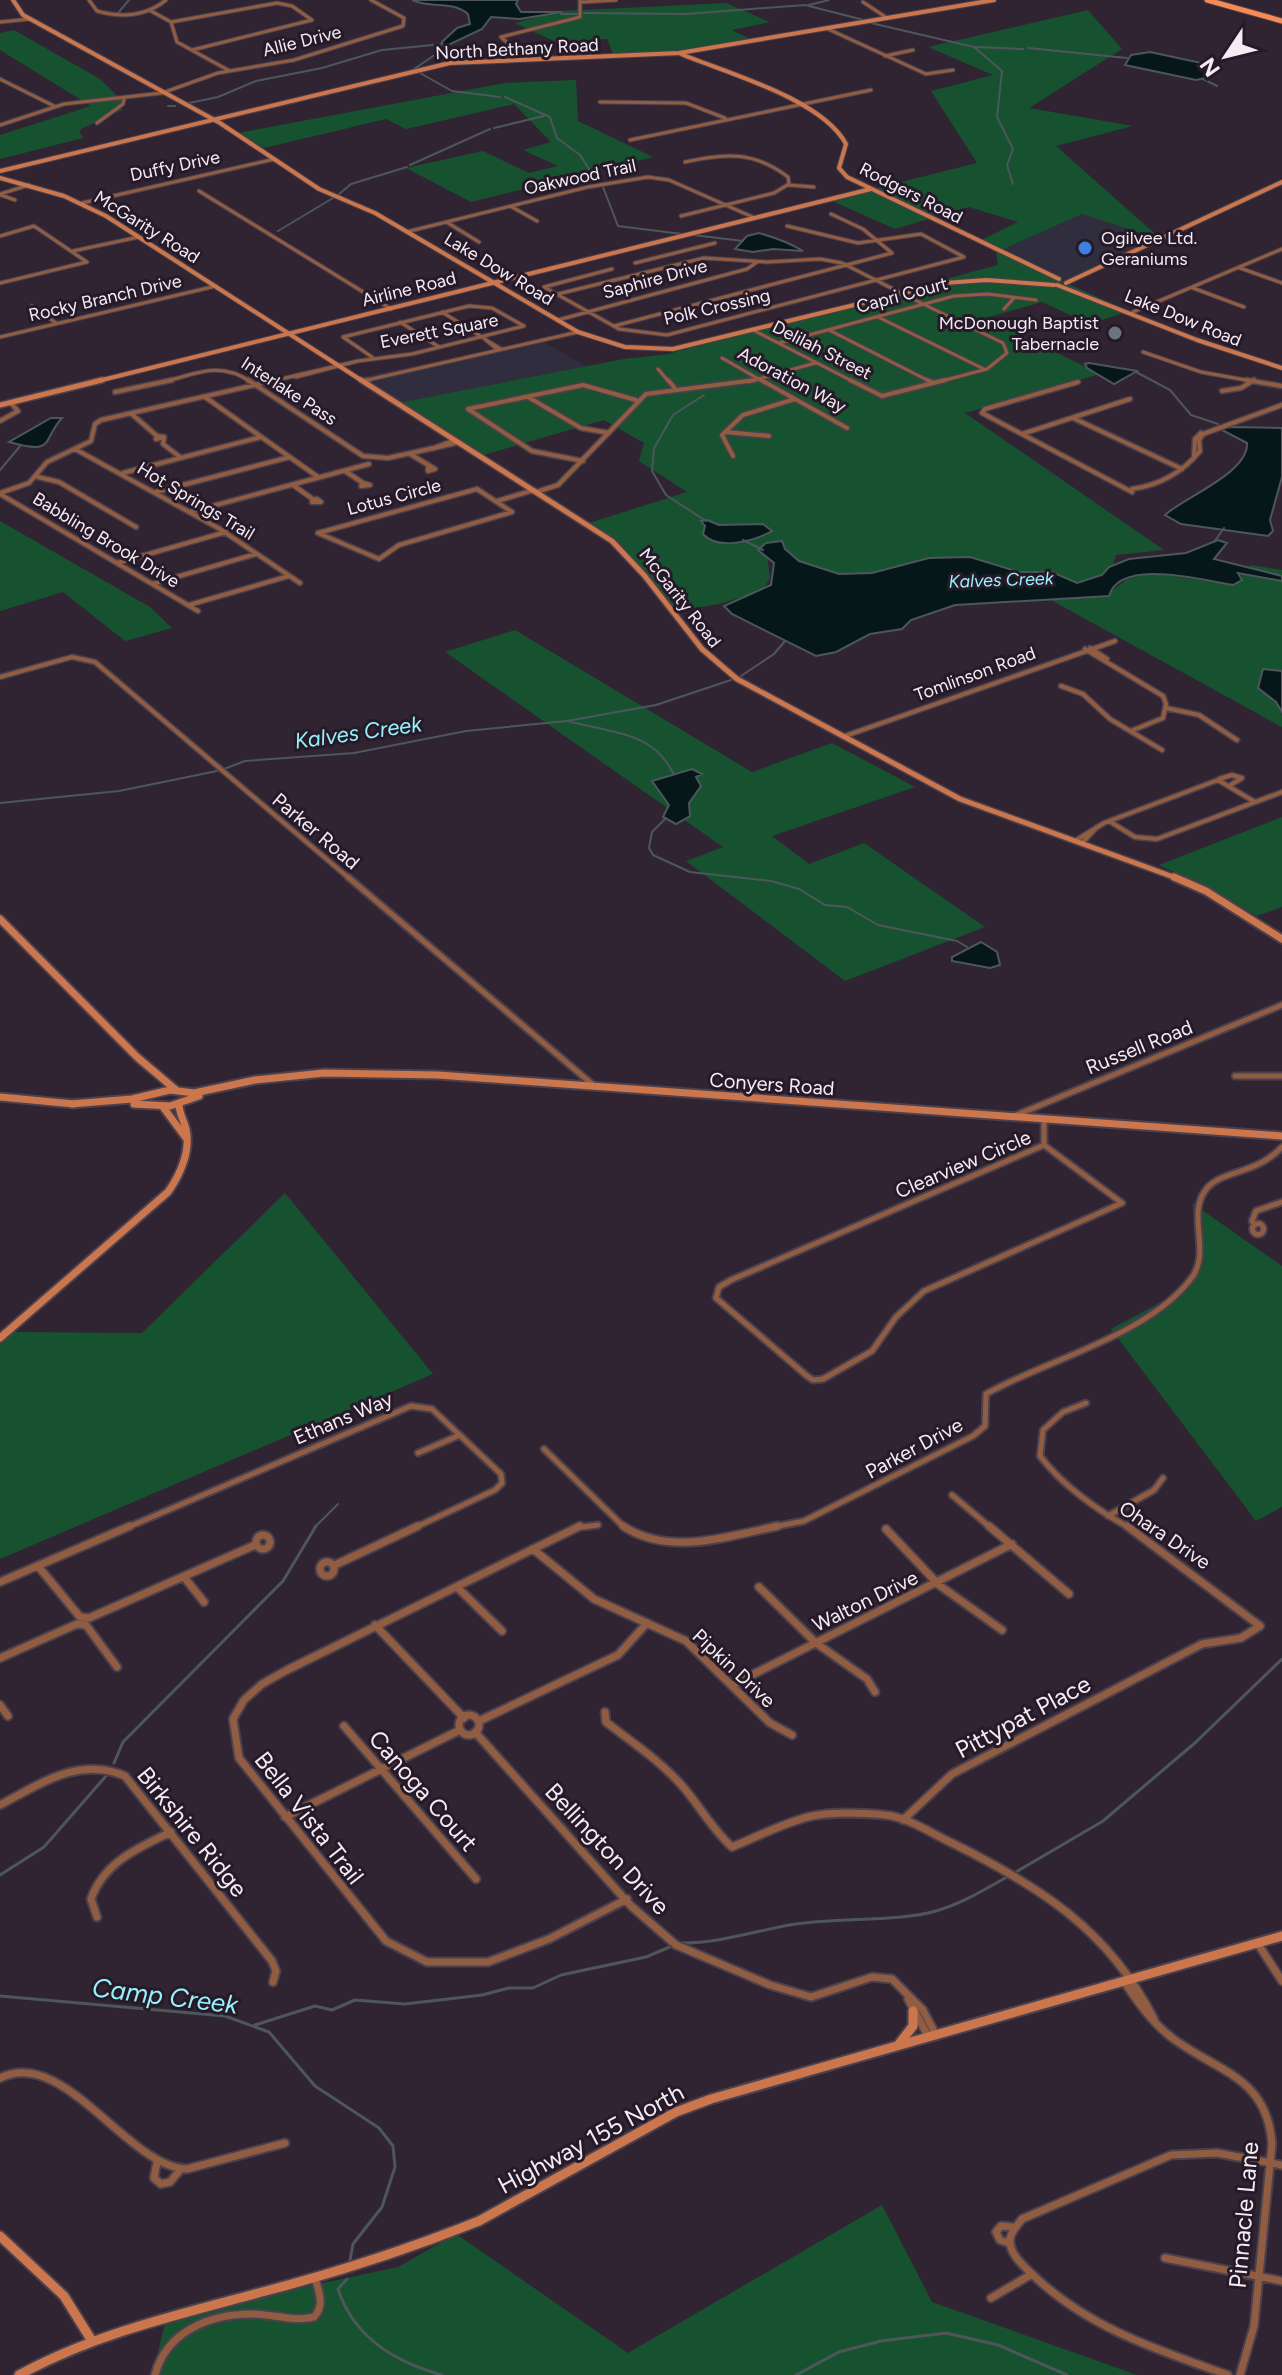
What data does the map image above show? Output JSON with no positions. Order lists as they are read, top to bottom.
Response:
{
  "streets": {
    "street": [
      "Allie Drive",
      "North Bethany Road",
      "Duffy Drive",
      "Oakwood Trail",
      "Rodgers Road",
      "McGarity Road",
      "Lake Dow Road",
      "Saphire Drive",
      "Airline Road",
      "Capri Court",
      "Rocky Branch Drive",
      "Polk Crossing",
      "Everett Square",
      "Delilah Street",
      "Adoration Way",
      "Interlake Pass",
      "Lotus Circle",
      "Hot Springs Trail",
      "Babbling Brook Drive",
      "Tomlinson Road",
      "Parker Road",
      "Russell Road",
      "Conyers Road",
      "Clearview Circle",
      "Ethans Way",
      "Parker Drive",
      "Ohara Drive",
      "Walton Drive",
      "Pipkin Drive",
      "Pittypat Place",
      "Canoga Court",
      "Bella Vista Trail",
      "Birkshire Ridge",
      "Bellington Drive",
      "Highway 155 North",
      "Pinnacle Lane"
    ]
  },
  "crossings": [
    ["Allie Drive", "Lake Dow Road"],
    ["North Bethany Road", "Rodgers Road"],
    ["North Bethany Road", "Lake Dow Road"],
    ["Duffy Drive", "McGarity Road"],
    ["Duffy Drive", "Lake Dow Road"],
    ["Oakwood Trail", "Lake Dow Road"],
    ["Oakwood Trail", "Airline Road"],
    ["Rodgers Road", "Lake Dow Road"],
    ["Rodgers Road", "Airline Road"],
    ["McGarity Road", "Airline Road"],
    ["McGarity Road", "Rocky Branch Drive"],
    ["McGarity Road", "Everett Square"],
    ["McGarity Road", "Tomlinson Road"],
    ["Lake Dow Road", "Saphire Drive"],
    ["Lake Dow Road", "Airline Road"],
    ["Lake Dow Road", "Delilah Street"],
    ["Saphire Drive", "Polk Crossing"],
    ["Capri Court", "Delilah Street"],
    ["Everett Square", "Interlake Pass"],
    ["Everett Square", "Hot Springs Trail"],
    ["Parker Road", "Conyers Road"],
    ["Russell Road", "Conyers Road"],
    ["Ohara Drive", "Pittypat Place"],
    ["Walton Drive", "Pipkin Drive"],
    ["Pipkin Drive", "Bella Vista Trail"],
    ["Pittypat Place", "Pinnacle Lane"],
    ["Bella Vista Trail", "Bellington Drive"],
    ["Bellington Drive", "Highway 155 North"],
    ["Highway 155 North", "Pinnacle Lane"]
  ],
  "water": ["Kalves Creek", "Camp Creek"],
  "places": ["Ogilvee Ltd. Geraniums", "McDonough Baptist Tabernacle"],
  "north": "bottom left"
}
